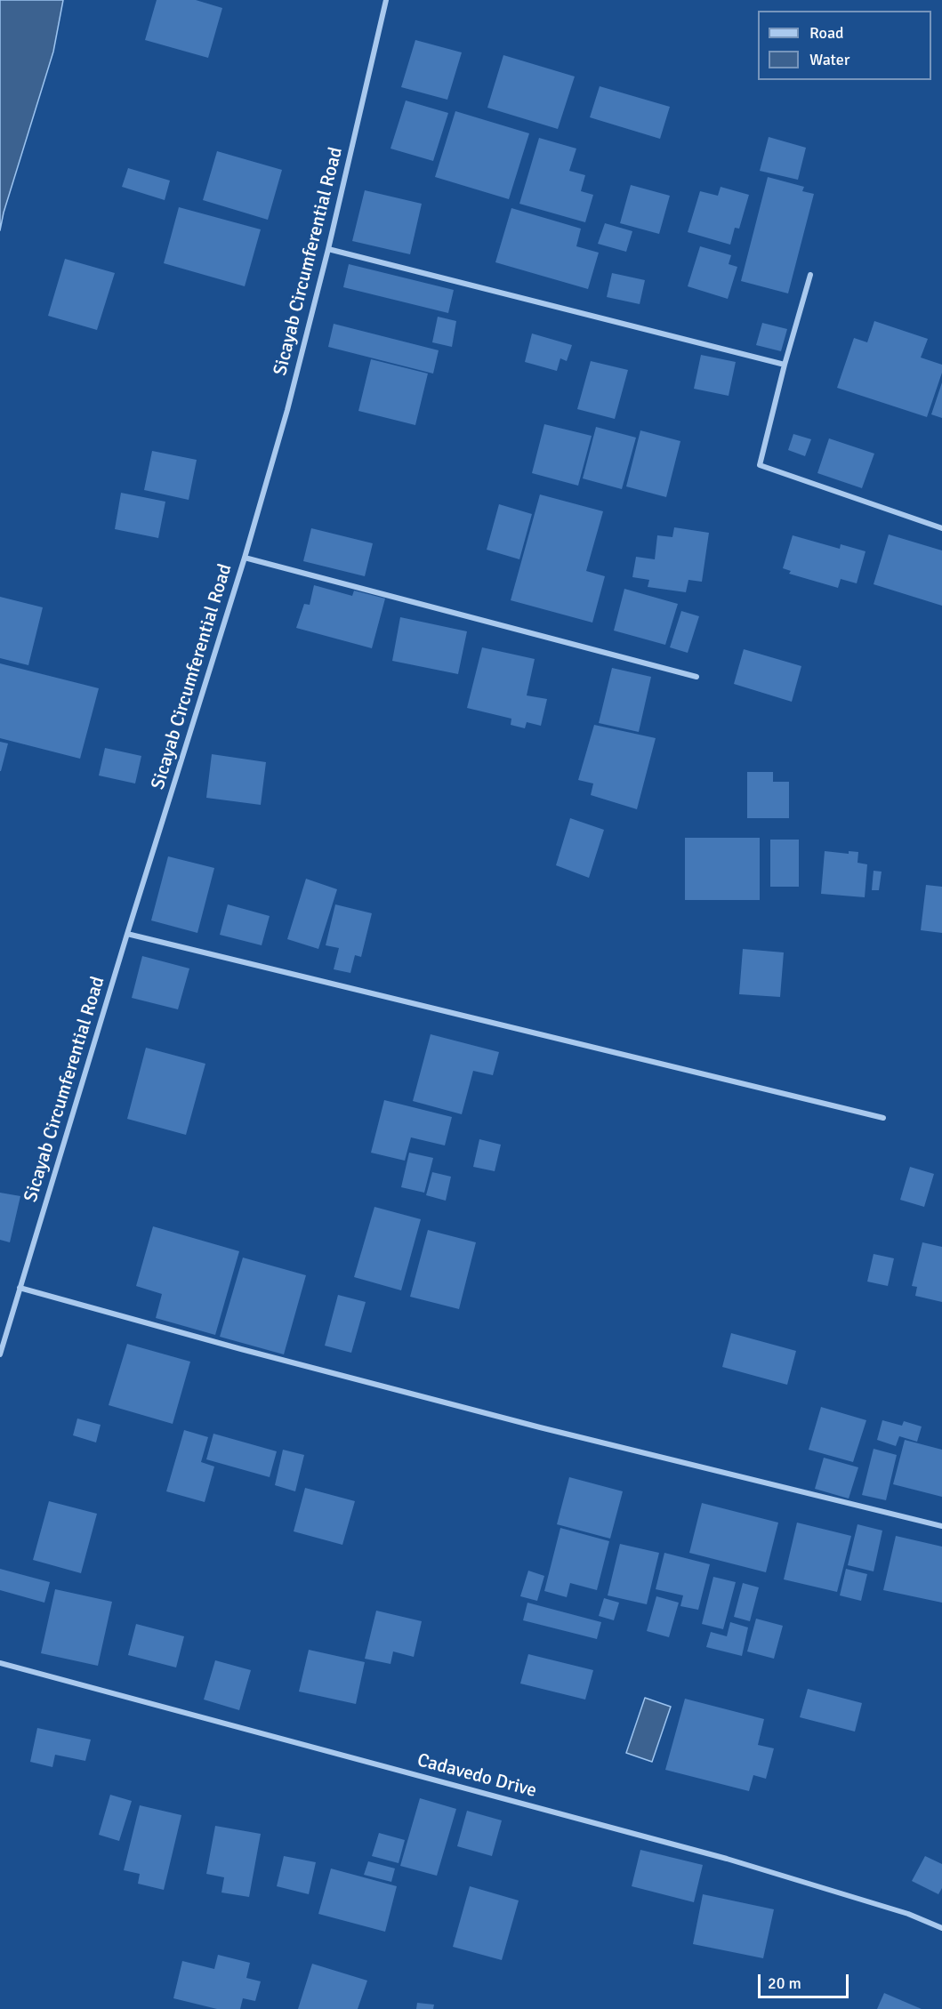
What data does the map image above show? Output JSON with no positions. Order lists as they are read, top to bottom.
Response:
{
  "streets": {
    "street": ["Sicayab Circumferential Road", "Cadavedo Drive"]
  },
  "legend": ["Road", "Water"],
  "scale_bar": "20 m"
}
